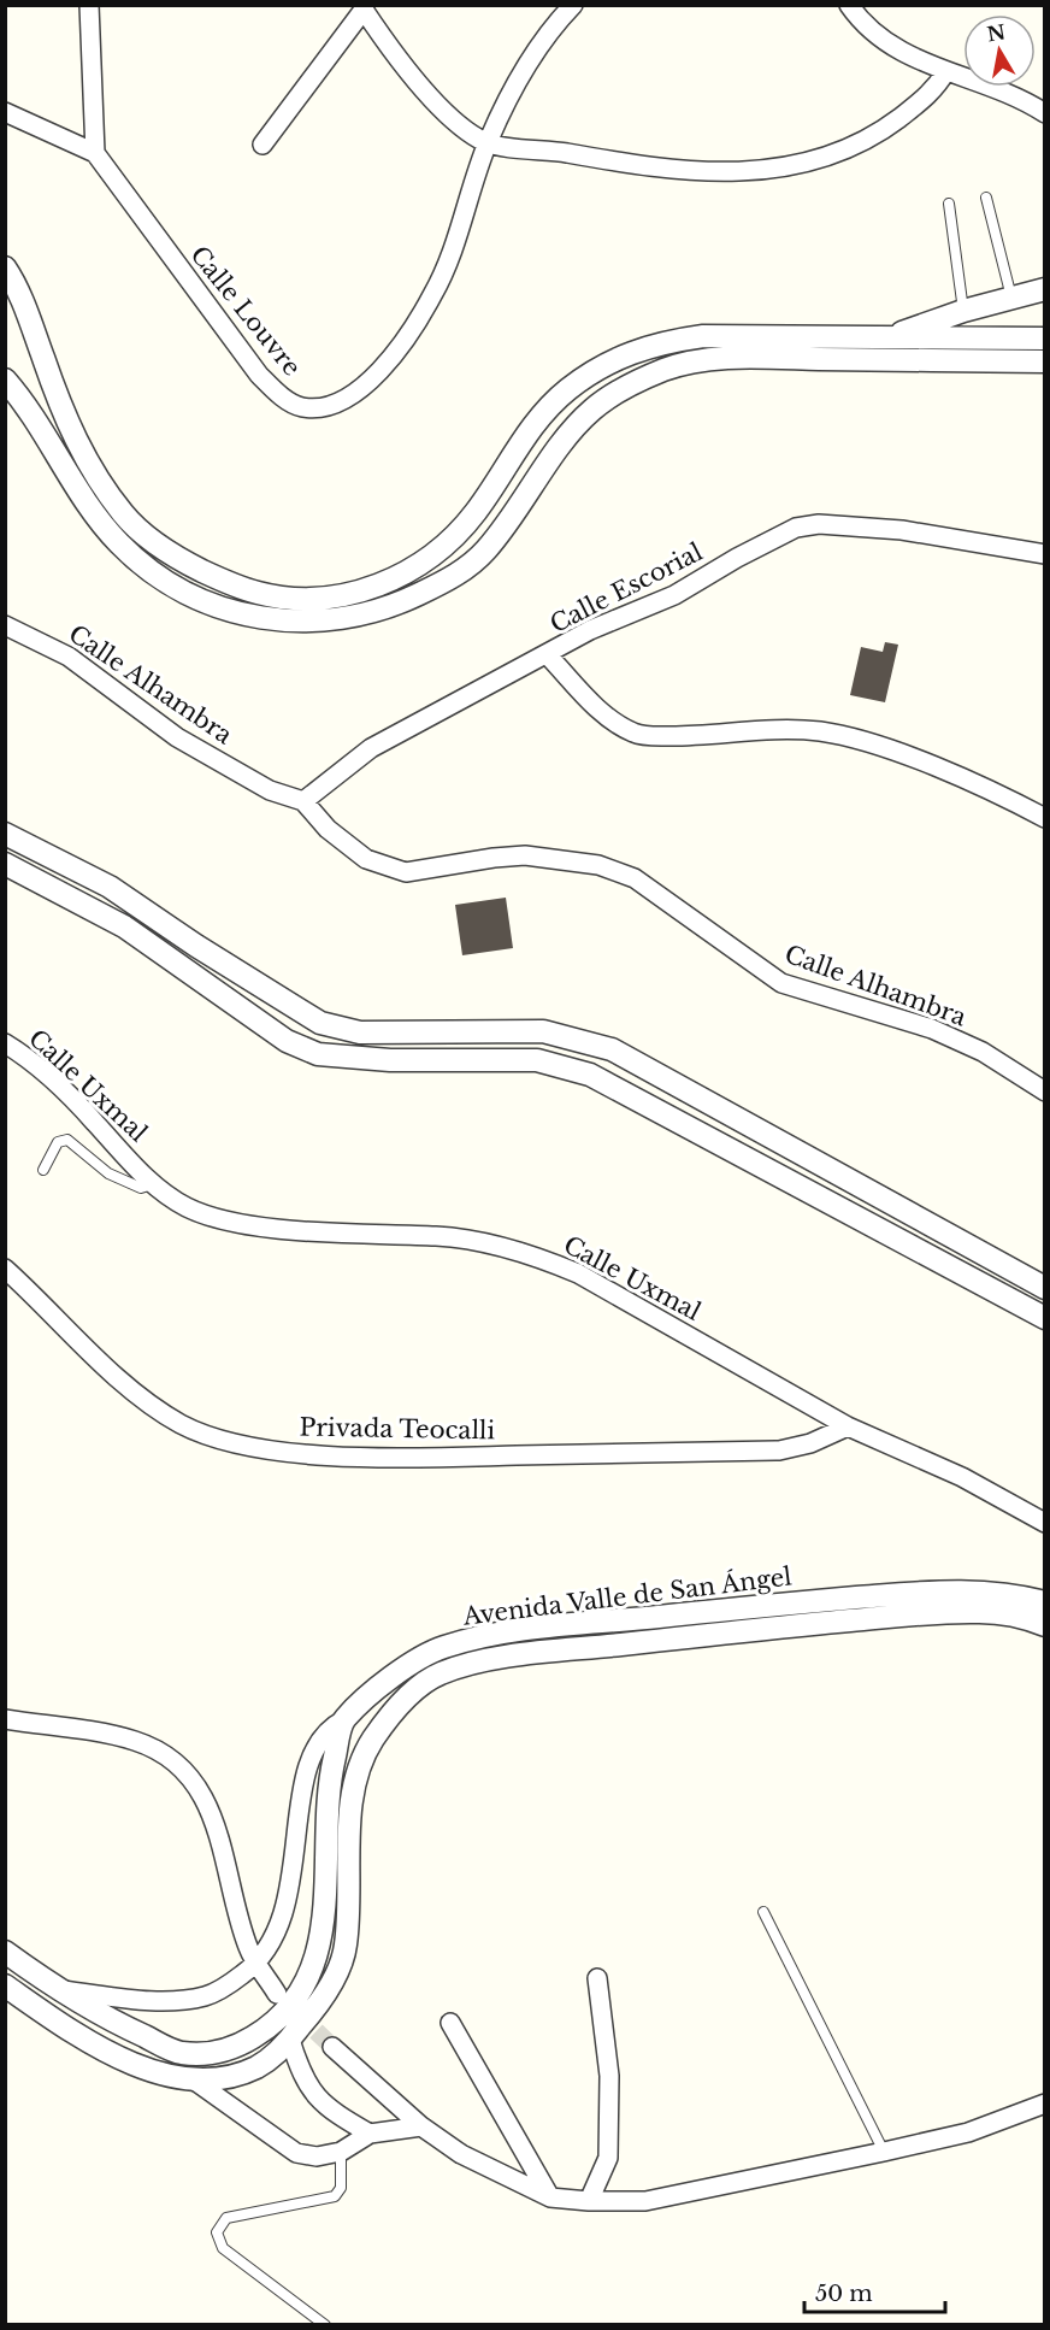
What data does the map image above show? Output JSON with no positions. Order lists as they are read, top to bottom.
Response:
{
  "streets": {
    "street": [
      "Calle Louvre",
      "Calle Escorial",
      "Calle Alhambra",
      "Calle Uxmal",
      "Privada Teocalli",
      "Avenida Valle de San Ángel"
    ]
  },
  "crossings": [
    ["Calle Escorial", "Calle Alhambra"],
    ["Calle Uxmal", "Privada Teocalli"]
  ],
  "scale_bar": "50 m",
  "north": "top"
}
